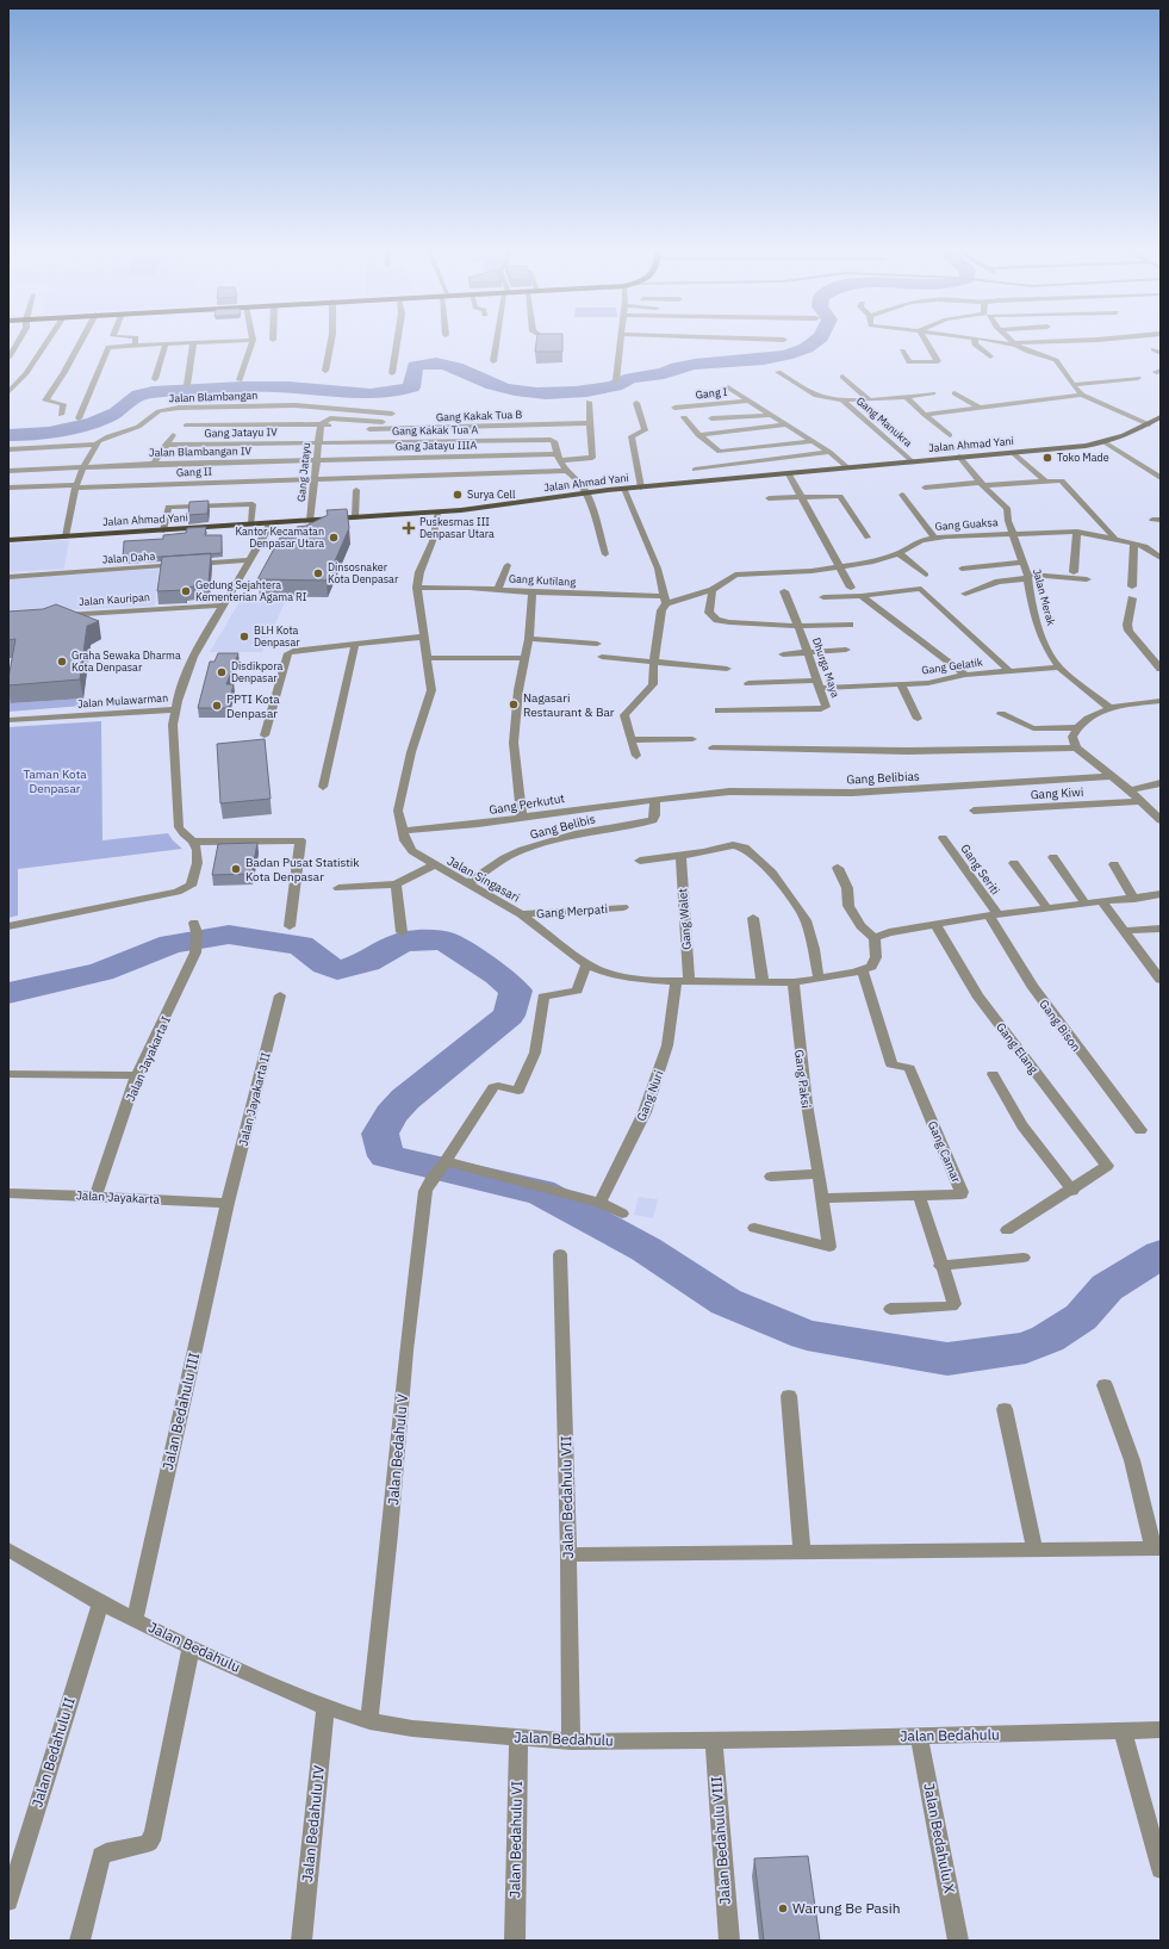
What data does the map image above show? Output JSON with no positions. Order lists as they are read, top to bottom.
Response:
{
  "streets": {
    "main road": ["Jalan Ahmad Yani"],
    "street": [
      "Gang I",
      "Jalan Blambangan",
      "Gang Kakak Tua B",
      "Gang Manukra",
      "Gang Kakak Tua A",
      "Gang Jatayu IV",
      "Gang Jatayu IIIA",
      "Jalan Blambangan IV",
      "Gang II",
      "Gang Jatayu",
      "Gang Guaksa",
      "Jalan Daha",
      "Gang Kutilang",
      "Jalan Merak",
      "Jalan Kauripan",
      "Gang Gelatik",
      "Dhurga Maya",
      "Jalan Mulawarman",
      "Gang Belibias",
      "Gang Kiwi",
      "Gang Perkutut",
      "Gang Belibis",
      "Gang Seriti",
      "Jalan Singasari",
      "Gang Merpati",
      "Gang Walet",
      "Gang Bison",
      "Gang Elang",
      "Jalan Jayakarta I",
      "Gang Paksi",
      "Gang Nuri",
      "Jalan Jayakarta II",
      "Gang Camar",
      "Jalan Jayakarta",
      "Jalan Bedahulu III",
      "Jalan Bedahulu V",
      "Jalan Bedahulu VII",
      "Jalan Bedahulu",
      "Jalan Bedahulu II",
      "Jalan Bedahulu IV",
      "Jalan Bedahulu X",
      "Jalan Bedahulu VI",
      "Jalan Bedahulu VIII"
    ]
  },
  "crossings": [
    ["Jalan Blambangan", "Gang Jatayu"],
    ["Gang Kakak Tua B", "Gang Jatayu IIIA"],
    ["Gang Manukra", "Jalan Ahmad Yani"],
    ["Gang Kakak Tua A", "Gang Jatayu IV"],
    ["Gang Kakak Tua A", "Gang Jatayu IIIA"],
    ["Gang Kakak Tua A", "Gang Jatayu"],
    ["Gang Jatayu IV", "Gang Jatayu"],
    ["Jalan Ahmad Yani", "Gang Jatayu"],
    ["Jalan Ahmad Yani", "Jalan Merak"],
    ["Jalan Ahmad Yani", "Jalan Mulawarman"],
    ["Jalan Ahmad Yani", "Jalan Singasari"],
    ["Gang Jatayu IIIA", "Jalan Blambangan IV"],
    ["Gang Jatayu IIIA", "Gang Jatayu"],
    ["Jalan Blambangan IV", "Gang Jatayu"],
    ["Gang II", "Gang Jatayu"],
    ["Gang Guaksa", "Gang Kutilang"],
    ["Gang Guaksa", "Jalan Merak"],
    ["Jalan Daha", "Jalan Mulawarman"],
    ["Gang Kutilang", "Jalan Singasari"],
    ["Jalan Merak", "Gang Gelatik"],
    ["Jalan Kauripan", "Jalan Mulawarman"],
    ["Gang Gelatik", "Dhurga Maya"],
    ["Gang Belibias", "Gang Perkutut"],
    ["Gang Belibias", "Gang Belibis"],
    ["Gang Perkutut", "Gang Belibis"],
    ["Gang Perkutut", "Jalan Singasari"],
    ["Gang Belibis", "Jalan Singasari"],
    ["Gang Seriti", "Gang Bison"],
    ["Jalan Singasari", "Gang Merpati"],
    ["Jalan Singasari", "Gang Walet"],
    ["Jalan Singasari", "Gang Paksi"],
    ["Jalan Singasari", "Gang Nuri"],
    ["Jalan Singasari", "Gang Camar"],
    ["Jalan Singasari", "Jalan Bedahulu V"],
    ["Gang Walet", "Gang Nuri"],
    ["Jalan Jayakarta I", "Jalan Jayakarta"],
    ["Jalan Jayakarta II", "Jalan Jayakarta"],
    ["Jalan Jayakarta II", "Jalan Bedahulu III"],
    ["Jalan Jayakarta", "Jalan Bedahulu III"],
    ["Jalan Bedahulu III", "Jalan Bedahulu"],
    ["Jalan Bedahulu V", "Jalan Bedahulu"],
    ["Jalan Bedahulu VII", "Jalan Bedahulu"],
    ["Jalan Bedahulu", "Jalan Bedahulu II"],
    ["Jalan Bedahulu", "Jalan Bedahulu IV"],
    ["Jalan Bedahulu", "Jalan Bedahulu X"],
    ["Jalan Bedahulu", "Jalan Bedahulu VI"],
    ["Jalan Bedahulu", "Jalan Bedahulu VIII"]
  ],
  "parks": ["Taman Kota Denpasar"],
  "places": {
    "other": [
      "Toko Made",
      "Surya Cell",
      "Kantor Kecamatan Denpasar Utara",
      "Dinsosnaker Kota Denpasar",
      "Gedung Sejahtera Kementerian Agama RI",
      "BLH Kota Denpasar",
      "Graha Sewaka Dharma Kota Denpasar",
      "Disdikpora Denpasar",
      "Nagasari Restaurant & Bar",
      "PPTI Kota Denpasar",
      "Badan Pusat Statistik Kota Denpasar",
      "Warung Be Pasih"
    ],
    "health": ["Puskesmas III Denpasar Utara"]
  }
}
